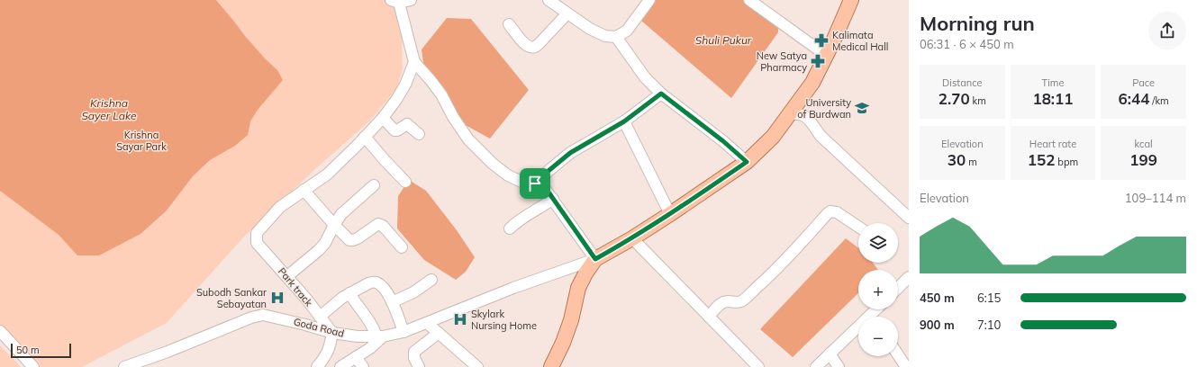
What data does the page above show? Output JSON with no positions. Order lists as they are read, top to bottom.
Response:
{
  "streets": {
    "street": ["Park track", "Goda Road"]
  },
  "crossings": [
    ["Park track", "Goda Road"]
  ],
  "water": ["Shuli Pukur", "Krishna Sayer Lake"],
  "parks": ["Krishna Sayar Park"],
  "places": {
    "pharmacy": ["Kalimata Medical Hall", "New Satya Pharmacy"],
    "school or university": ["University of Burdwan"],
    "hospital": ["Subodh Sankar Sebayatan", "Skylark Nursing Home"]
  },
  "scale_bar": "50 m",
  "page": {
    "heading": ["Morning run", "06:31 · 6 × 450 m"],
    "stats": [
      ["Distance", "2.70 km"],
      ["Time", "18:11"],
      ["Pace", "6:44 /km"],
      ["Elevation", "30 m"],
      ["Heart rate", "152 bpm"],
      ["kcal", "199"]
    ],
    "chart": ["Elevation", "109–114 m"],
    "map_buttons": ["+", "−"],
    "list": [
      {
        "name": "450 m",
        "note": "6:15"
      },
      {
        "name": "900 m",
        "note": "7:10"
      }
    ],
    "scale": "50 m"
  }
}
